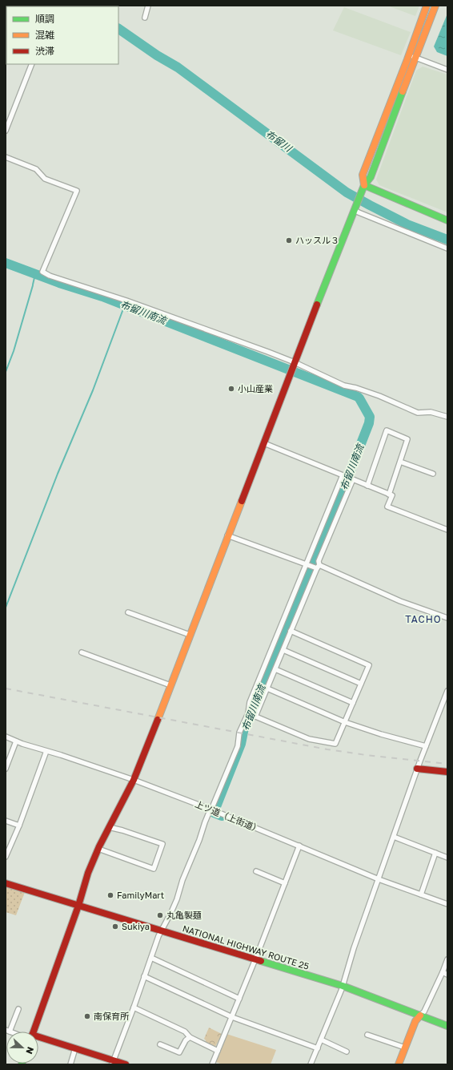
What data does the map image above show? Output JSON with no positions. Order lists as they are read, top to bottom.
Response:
{
  "streets": {
    "main road": ["NATIONAL HIGHWAY ROUTE 25"],
    "street": ["上ツ道（上街道）"]
  },
  "districts": ["TACHO"],
  "water": ["布留川", "布留川南流"],
  "places": [
    "ハッスル３",
    "小山産業",
    "FamilyMart",
    "丸亀製麺",
    "Sukiya",
    "南保育所"
  ],
  "legend": ["順調", "混雑", "渋滞"],
  "north": "right"
}
